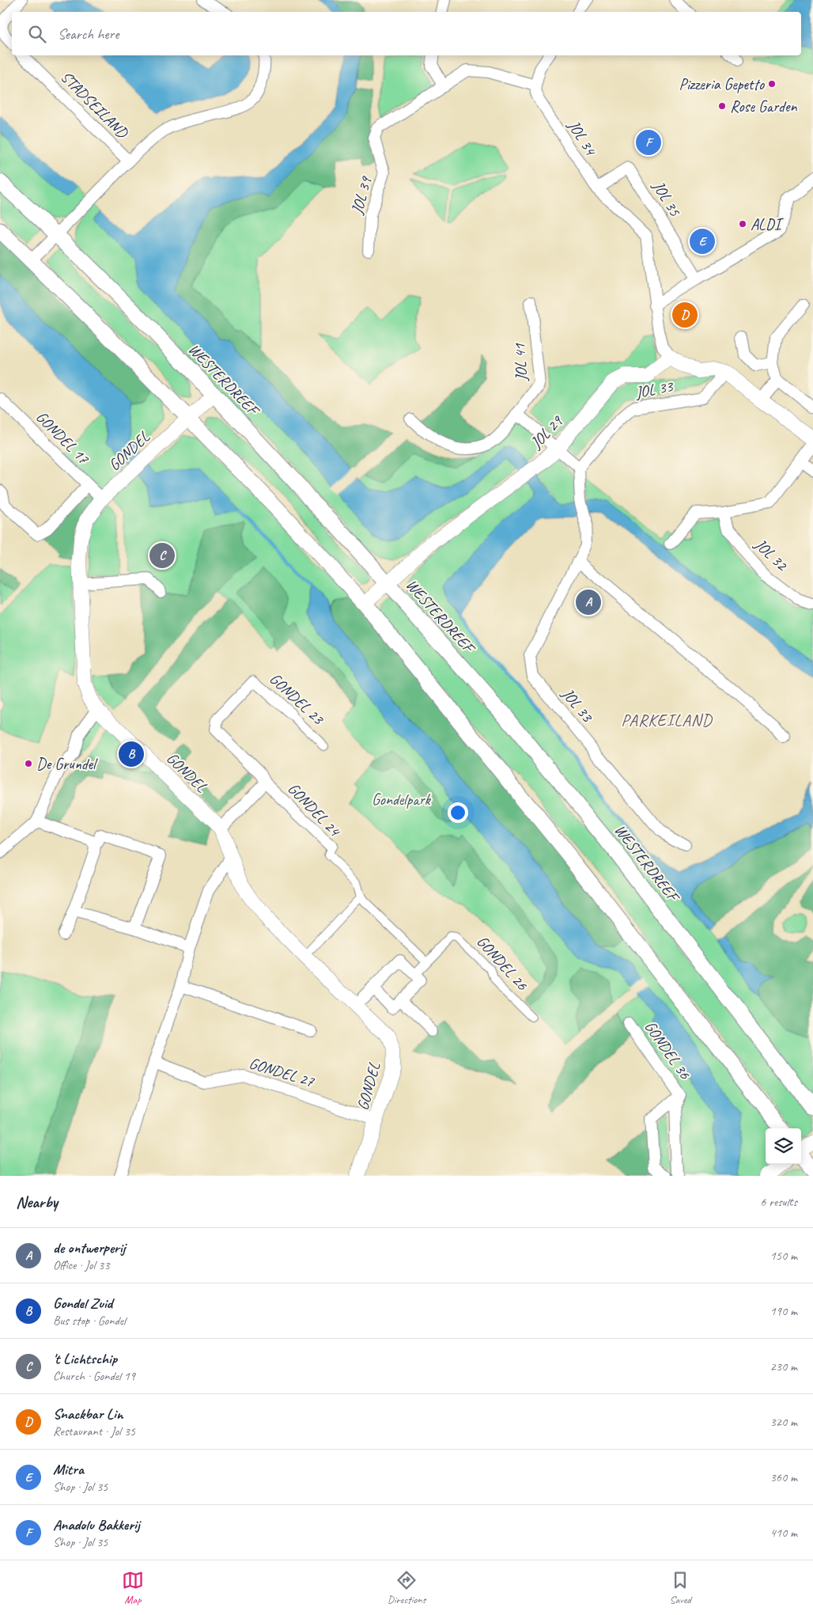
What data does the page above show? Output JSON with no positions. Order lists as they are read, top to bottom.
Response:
{
  "streets": {
    "main road": ["WESTERDREEF"],
    "street": [
      "STADSEILAND",
      "JOL 34",
      "JOL 39",
      "JOL 35",
      "JOL 41",
      "JOL 33",
      "JOL 29",
      "GONDEL 17",
      "GONDEL",
      "JOL 32",
      "GONDEL 23",
      "GONDEL 24",
      "GONDEL 26",
      "GONDEL 36",
      "GONDEL 27"
    ]
  },
  "crossings": [
    ["STADSEILAND", "WESTERDREEF"],
    ["JOL 34", "JOL 35"],
    ["JOL 34", "JOL 29"],
    ["WESTERDREEF", "JOL 29"],
    ["WESTERDREEF", "GONDEL"],
    ["GONDEL 17", "GONDEL"],
    ["GONDEL", "GONDEL 27"],
    ["GONDEL 23", "GONDEL 24"],
    ["GONDEL 24", "GONDEL 26"]
  ],
  "districts": ["PARKEILAND"],
  "parks": ["Gondelpark"],
  "places": [
    "Pizzeria Gepetto",
    "Rose Garden",
    "ALDI",
    "De Grundel"
  ],
  "page": {
    "search": "Search here",
    "pins": [
      "F",
      "E",
      "D",
      "C",
      "A",
      "B"
    ],
    "heading": ["Nearby", "6 results"],
    "list": [
      {
        "mark": "A",
        "name": "de ontwerperij",
        "note": "Office · Jol 33",
        "value": "150 m"
      },
      {
        "mark": "B",
        "name": "Gondel Zuid",
        "note": "Bus stop · Gondel",
        "value": "190 m"
      },
      {
        "mark": "C",
        "name": "'t Lichtschip",
        "note": "Church · Gondel 19",
        "value": "230 m"
      },
      {
        "mark": "D",
        "name": "Snackbar Lin",
        "note": "Restaurant · Jol 35",
        "value": "320 m"
      },
      {
        "mark": "E",
        "name": "Mitra",
        "note": "Shop · Jol 35",
        "value": "360 m"
      },
      {
        "mark": "F",
        "name": "Anadolu Bakkerij",
        "note": "Shop · Jol 35",
        "value": "410 m"
      }
    ],
    "nav": ["Map", "Directions", "Saved"]
  }
}
